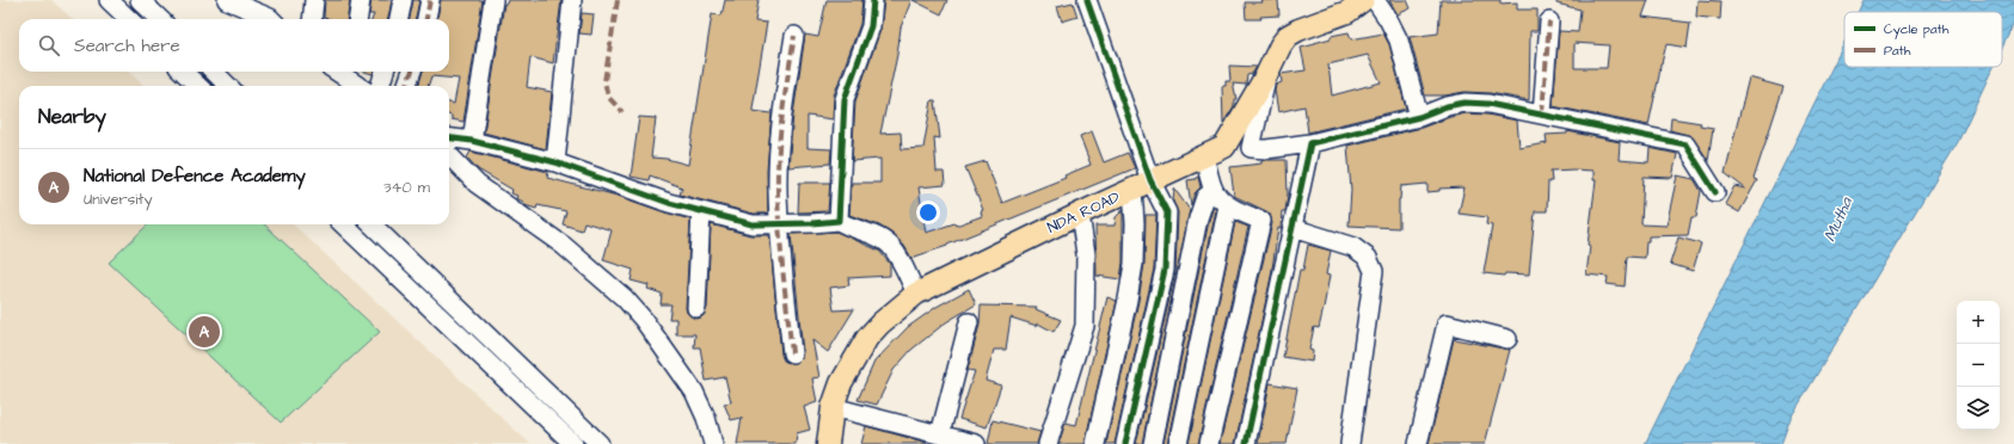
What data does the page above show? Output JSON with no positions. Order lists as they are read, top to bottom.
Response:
{
  "streets": {
    "main road": ["NDA ROAD"]
  },
  "water": ["Mutha"],
  "legend": ["Cycle path", "Path"],
  "page": {
    "search": "Search here",
    "heading": "Nearby",
    "list": [
      {
        "mark": "A",
        "name": "National Defence Academy",
        "note": "University",
        "value": "340 m"
      }
    ],
    "map_buttons": ["+", "−"],
    "pins": "A"
  }
}
